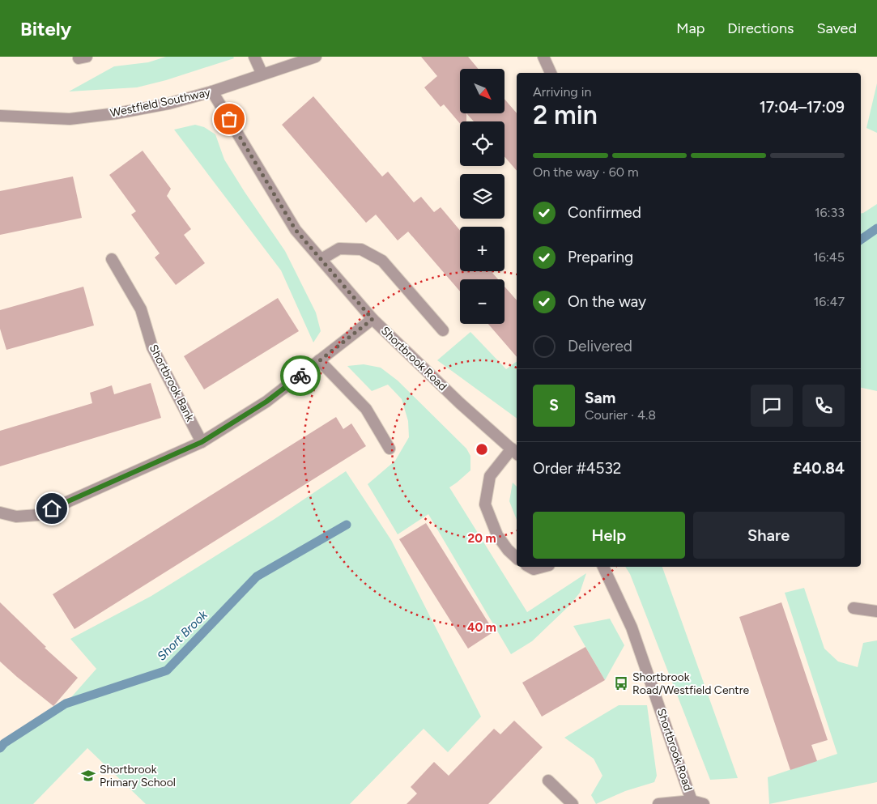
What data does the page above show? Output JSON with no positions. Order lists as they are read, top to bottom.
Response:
{
  "streets": {
    "street": ["Westfield Southway", "Shortbrook Road", "Shortbrook Bank"]
  },
  "crossings": [
    ["Westfield Southway", "Shortbrook Road"]
  ],
  "water": ["Short Brook"],
  "places": {
    "bus stop": ["Shortbrook Road/Westfield Centre"],
    "school or university": ["Shortbrook Primary School"]
  },
  "north": "bottom right",
  "page": {
    "header": "Bitely",
    "nav": ["Map", "Directions", "Saved"],
    "map_buttons": ["+", "−"],
    "heading": ["2 min", "Arriving in", "17:04–17:09"],
    "panel": [
      "Sam",
      "Courier · 4.8",
      "Order #4532",
      "£40.84"
    ],
    "bar": "On the way · 60 m",
    "list": [
      ["Confirmed", "16:33"],
      ["Preparing", "16:45"],
      ["On the way", "16:47"],
      "Delivered"
    ],
    "round": "S",
    "buttons": ["Help", "Share"]
  },
  "rings": ["20 m", "40 m"]
}
